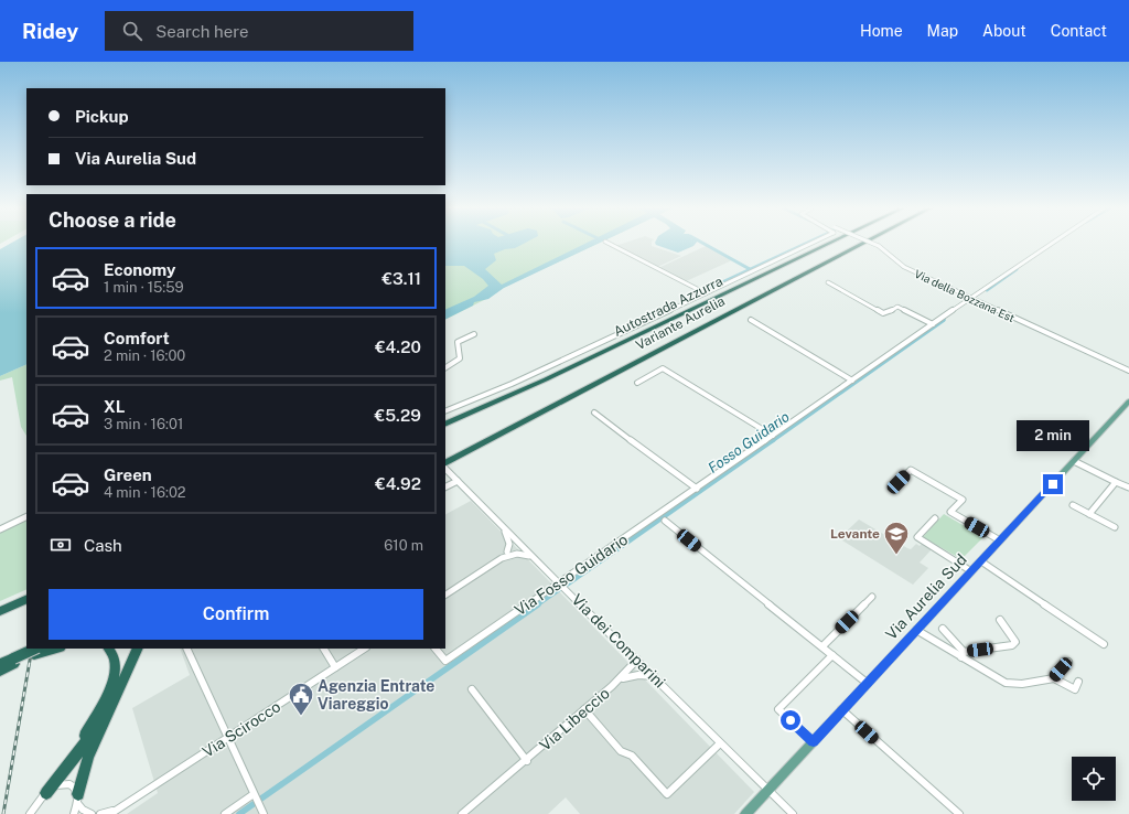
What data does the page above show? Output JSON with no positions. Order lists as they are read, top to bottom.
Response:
{
  "streets": {
    "highway": ["Autostrada Azzurra", "Variante Aurelia"],
    "main road": ["Via Aurelia Sud"],
    "street": [
      "Via della Bozzana Est",
      "Via Fosso Guidario",
      "Via dei Comparini",
      "Via Libeccio",
      "Via Scirocco"
    ]
  },
  "crossings": [
    ["Via della Bozzana Est", "Via Fosso Guidario"],
    ["Via Fosso Guidario", "Via dei Comparini"],
    ["Via Aurelia Sud", "Via dei Comparini"],
    ["Via dei Comparini", "Via Libeccio"]
  ],
  "water": ["Fosso Guidario"],
  "places": {
    "school or university": ["Levante"],
    "public building": ["Agenzia Entrate Viareggio"]
  },
  "page": {
    "header": "Ridey",
    "search": "Search here",
    "nav": [
      "Home",
      "Map",
      "About",
      "Contact"
    ],
    "banner": ["Pickup", "Via Aurelia Sud"],
    "heading": "Choose a ride",
    "list": [
      {
        "name": "Economy",
        "note": "1 min · 15:59",
        "value": "€3.11"
      },
      {
        "name": "Comfort",
        "note": "2 min · 16:00",
        "value": "€4.20"
      },
      {
        "name": "XL",
        "note": "3 min · 16:01",
        "value": "€5.29"
      },
      {
        "name": "Green",
        "note": "4 min · 16:02",
        "value": "€4.92"
      }
    ],
    "bubble": "2 min",
    "pay": ["Cash", "610 m"],
    "buttons": "Confirm"
  }
}
